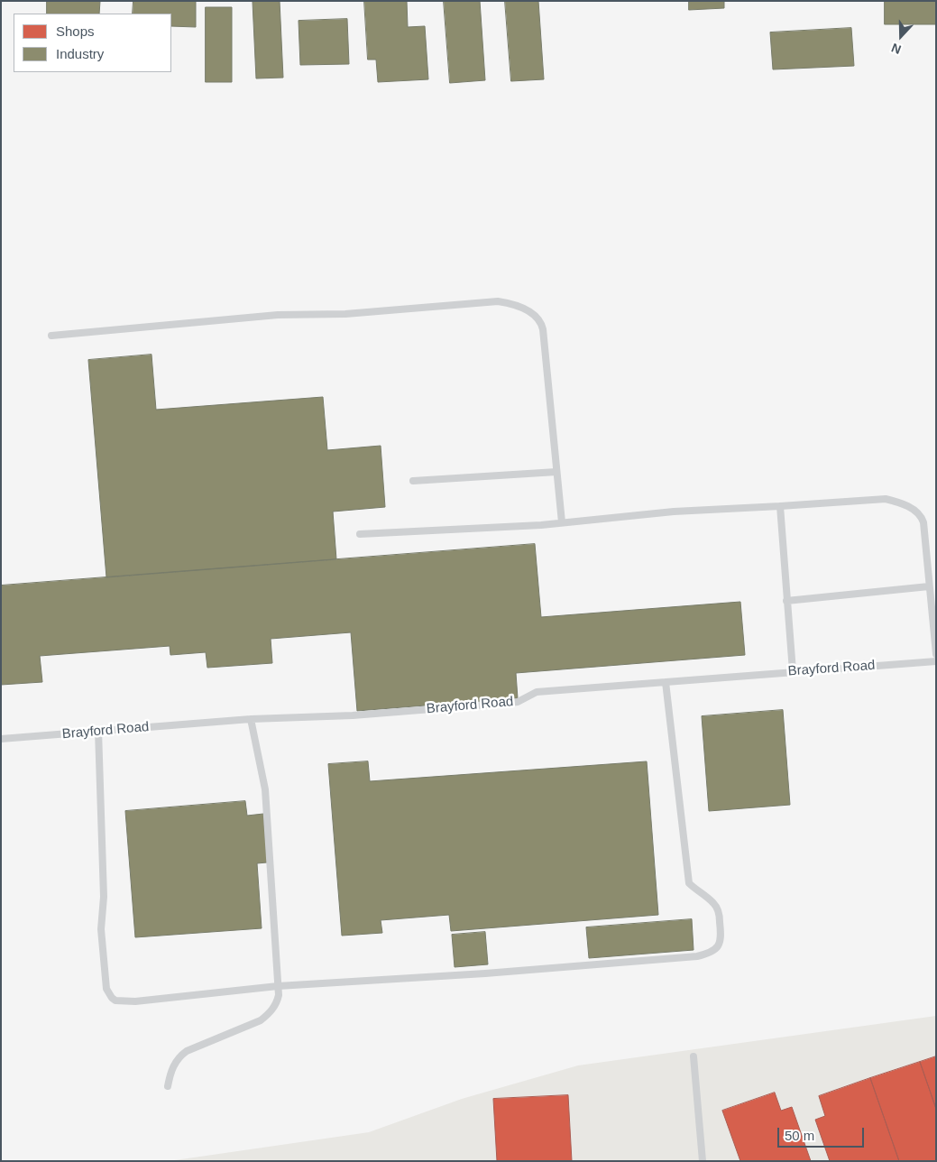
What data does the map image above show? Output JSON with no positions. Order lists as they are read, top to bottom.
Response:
{
  "streets": {
    "lane": ["Brayford Road"]
  },
  "legend": ["Shops", "Industry"],
  "scale_bar": "50 m",
  "north": "bottom"
}
